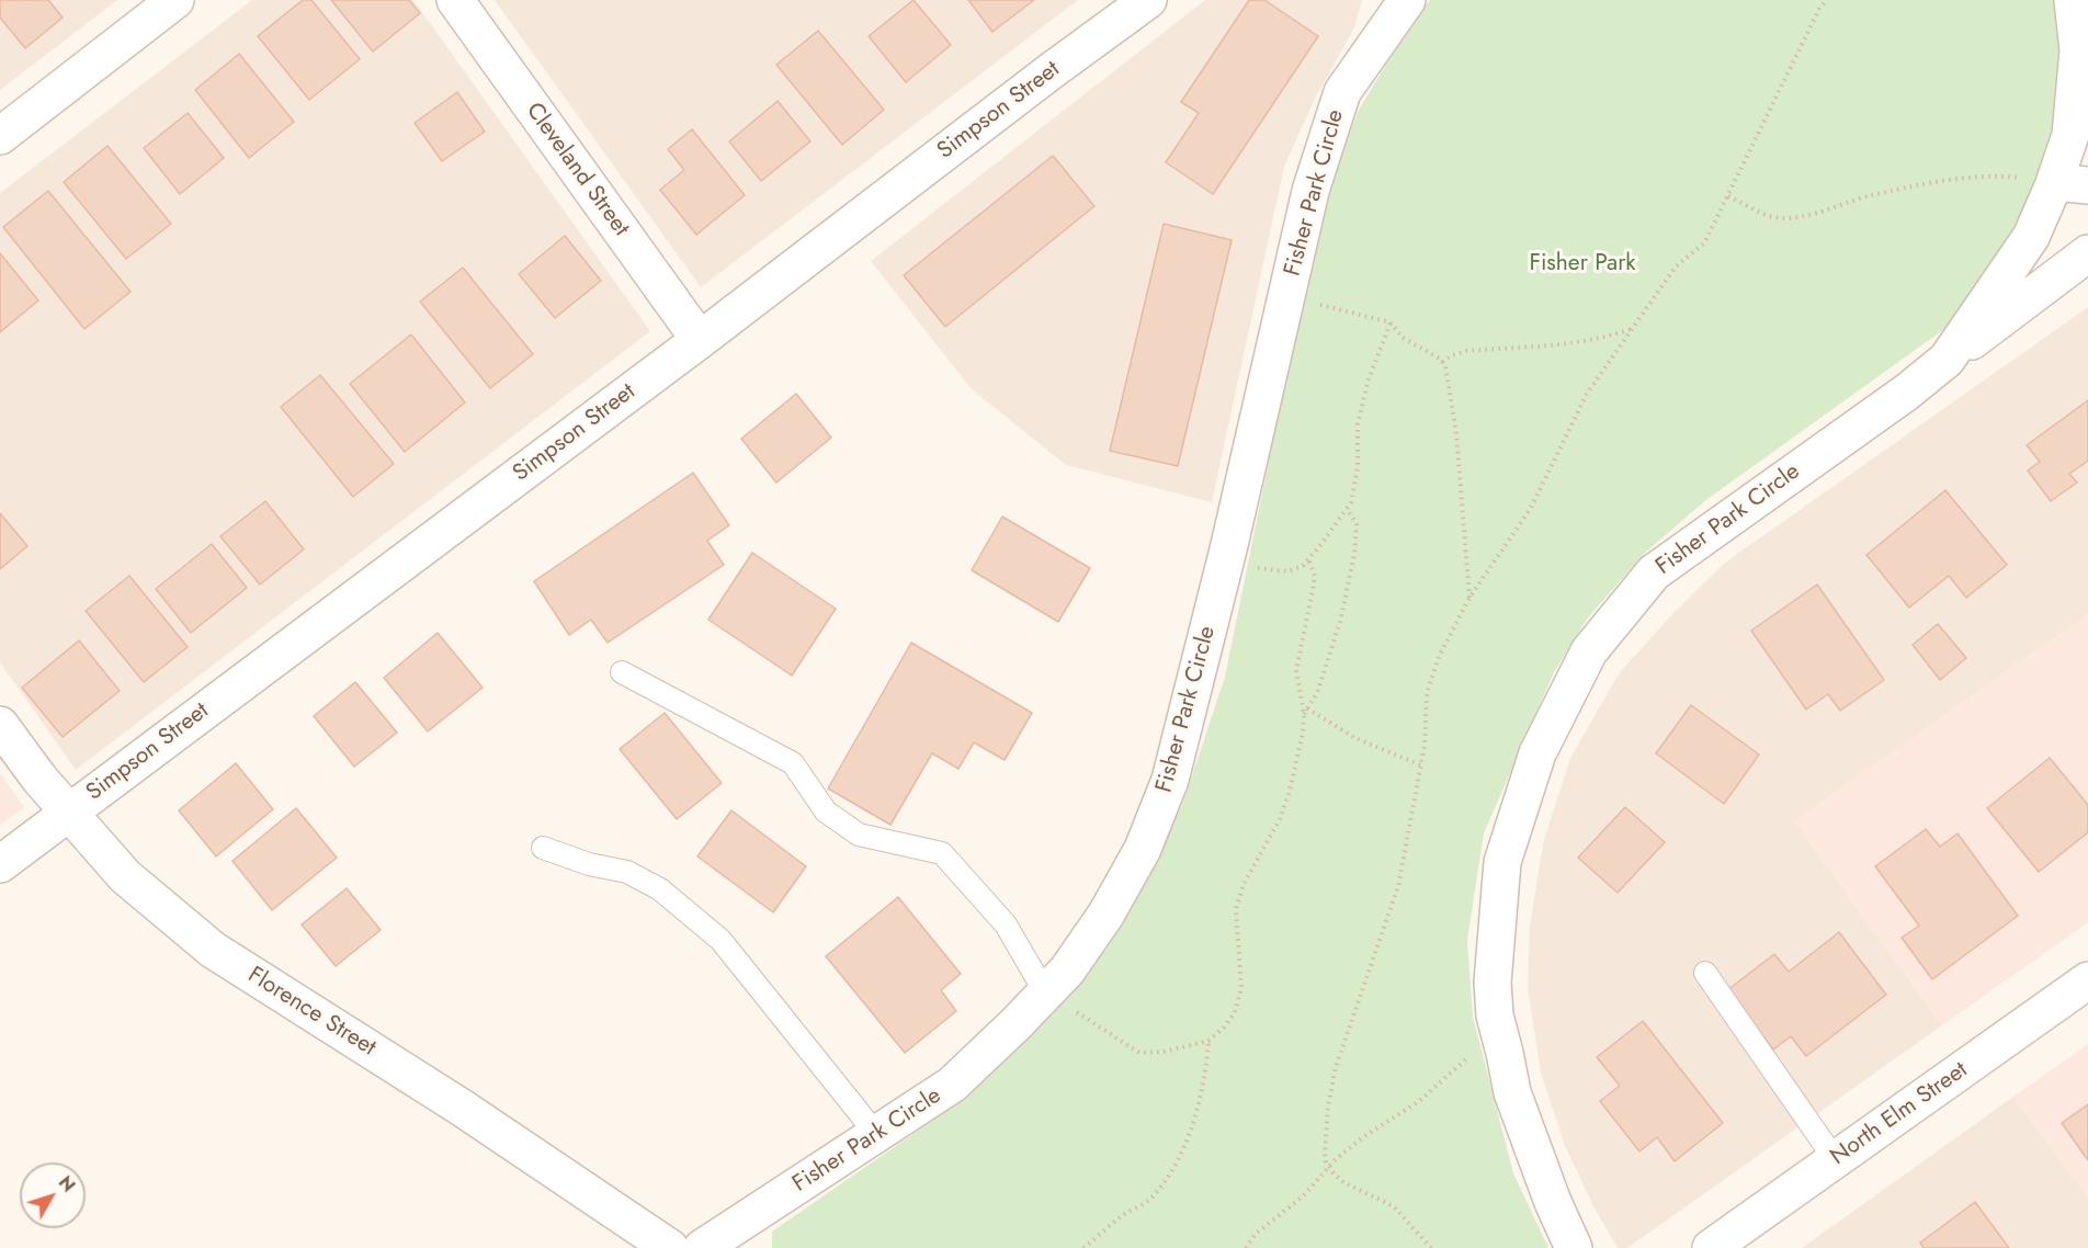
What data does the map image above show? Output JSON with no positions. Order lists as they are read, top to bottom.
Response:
{
  "streets": {
    "street": [
      "Simpson Street",
      "Cleveland Street",
      "Fisher Park Circle",
      "Florence Street",
      "North Elm Street"
    ]
  },
  "crossings": [
    ["Simpson Street", "Cleveland Street"],
    ["Simpson Street", "Florence Street"]
  ],
  "parks": ["Fisher Park"],
  "north": "top right"
}
